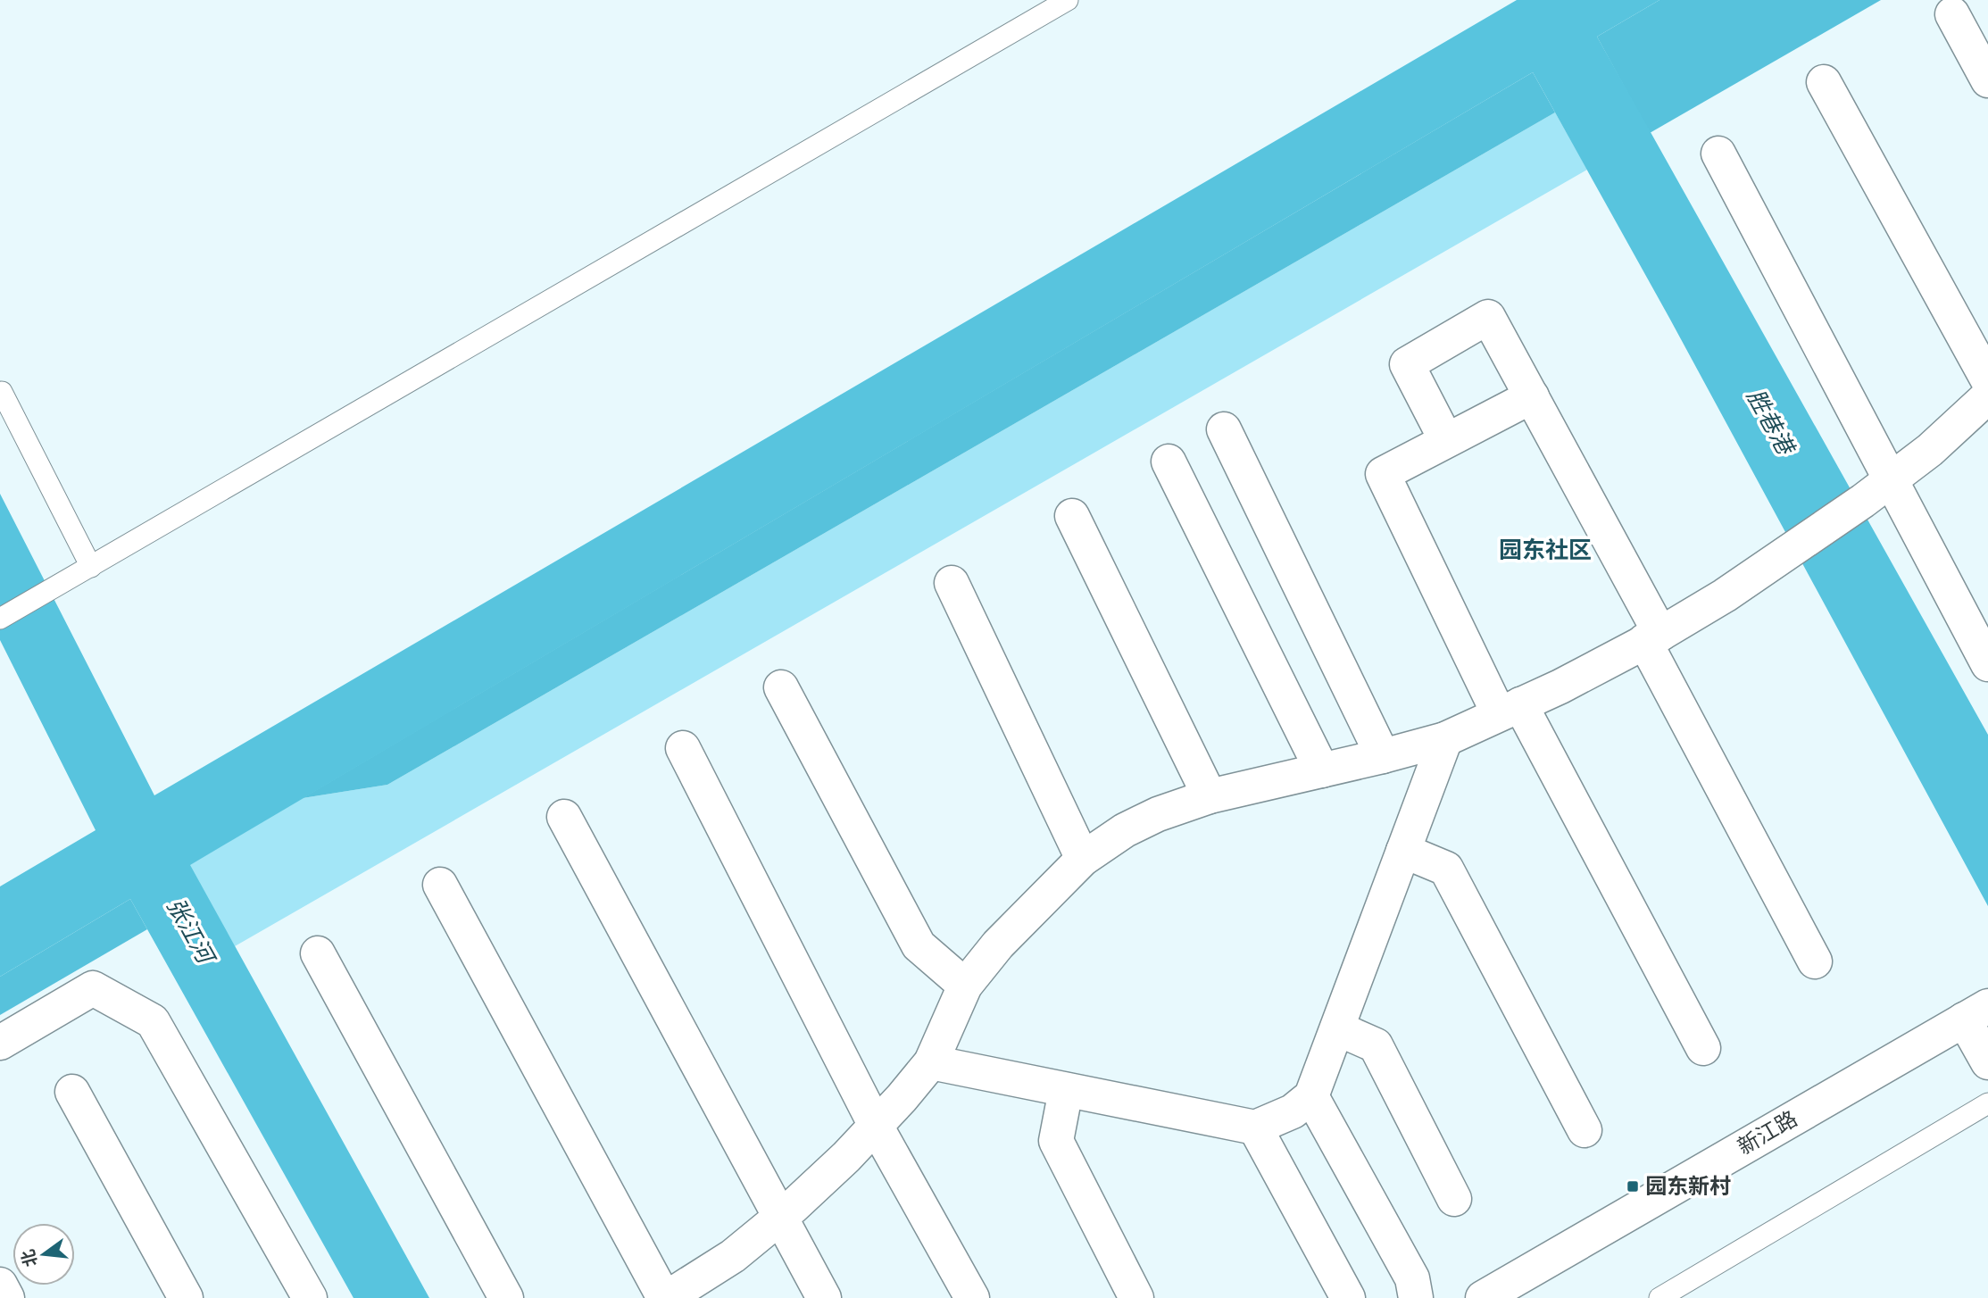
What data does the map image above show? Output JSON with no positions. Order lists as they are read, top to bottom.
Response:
{
  "streets": {
    "street": ["新江路"]
  },
  "districts": ["园东社区"],
  "water": ["胜巷港", "张江河"],
  "places": {
    "transit": ["园东新村"]
  },
  "north": "left"
}
